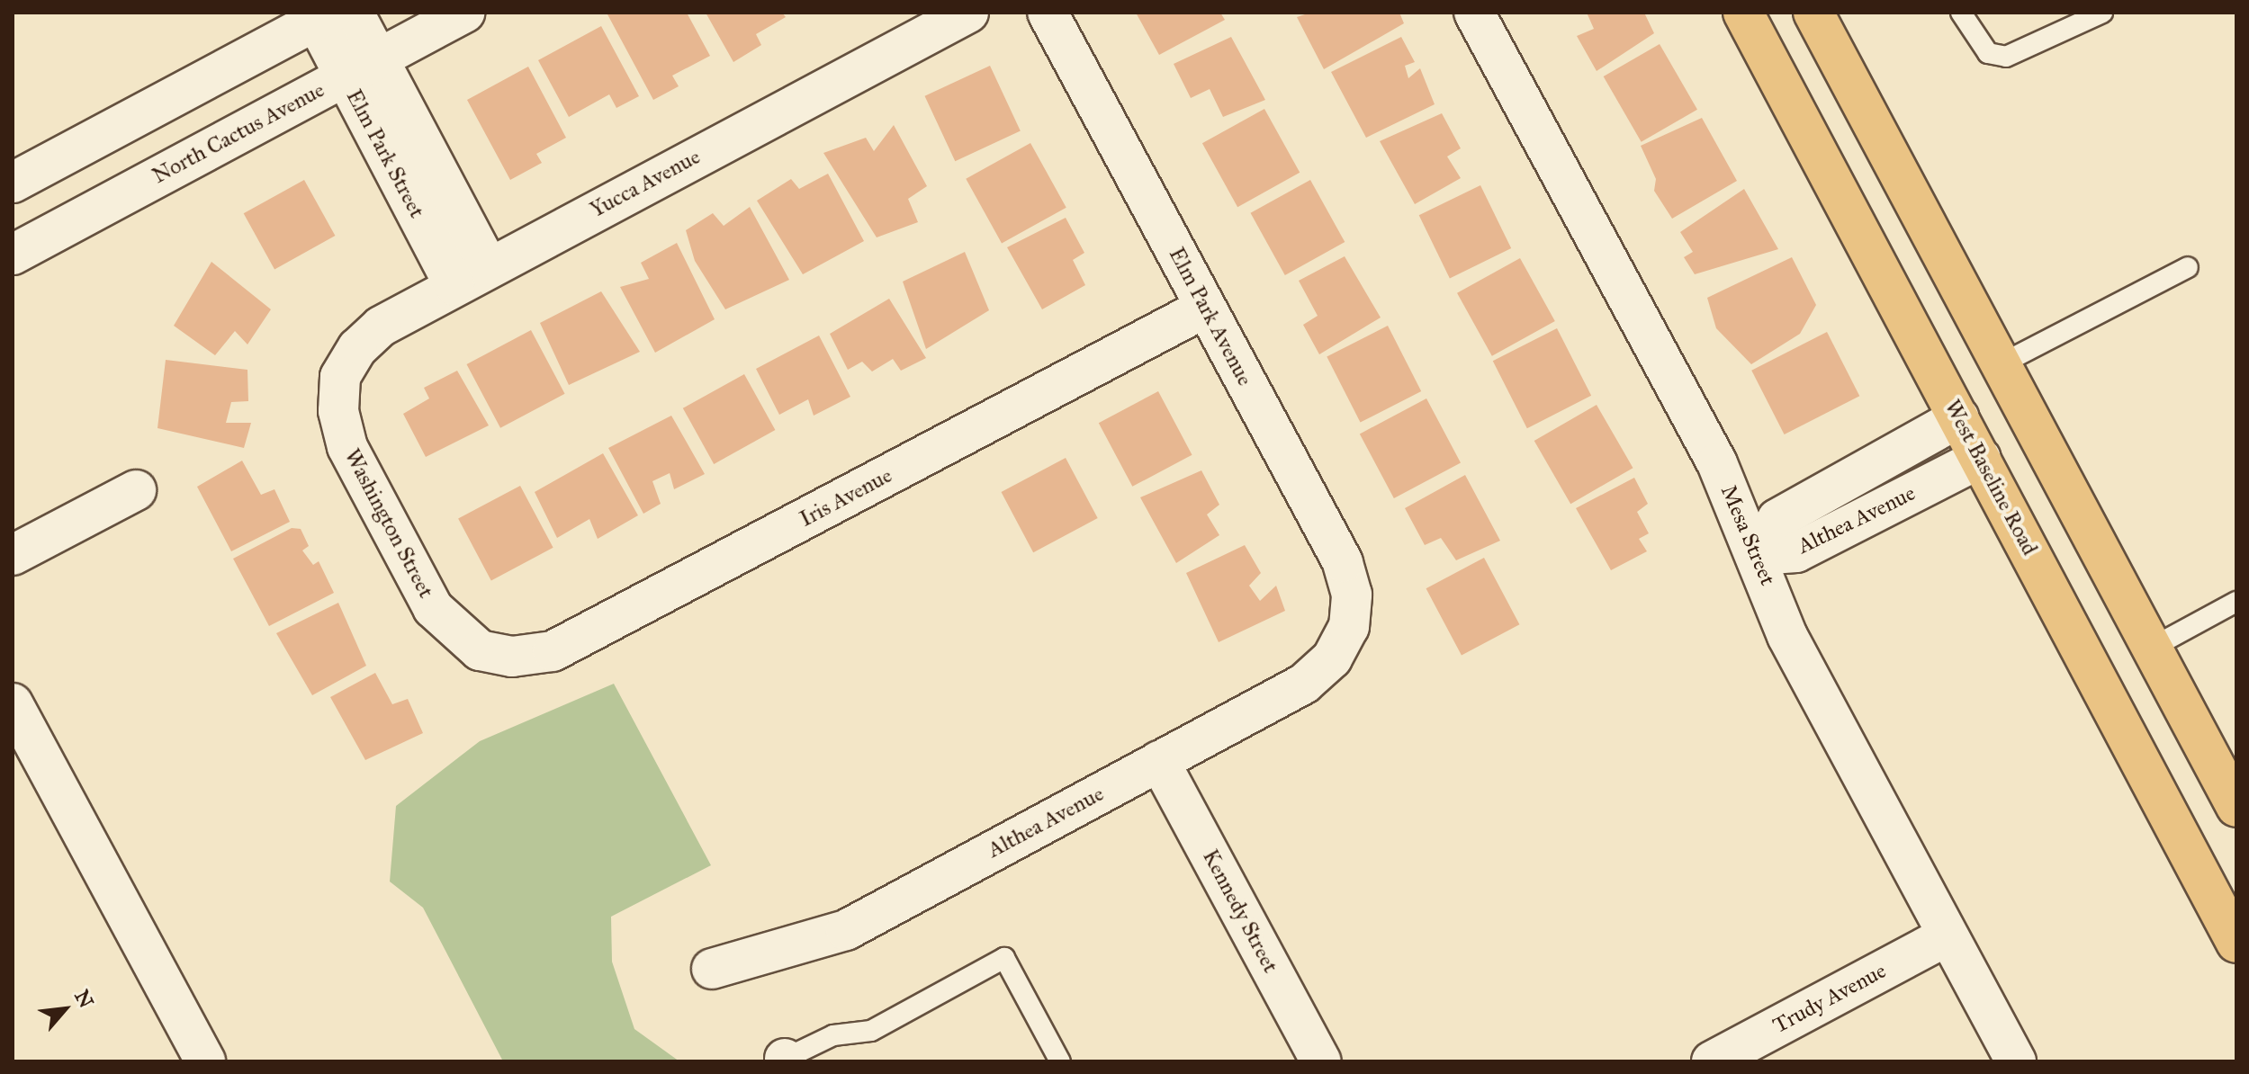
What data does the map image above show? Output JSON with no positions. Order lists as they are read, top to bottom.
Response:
{
  "streets": {
    "main road": ["West Baseline Road"],
    "street": [
      "North Cactus Avenue",
      "Elm Park Street",
      "Yucca Avenue",
      "Elm Park Avenue",
      "Iris Avenue",
      "Althea Avenue",
      "Washington Street",
      "Mesa Street",
      "Kennedy Street",
      "Trudy Avenue"
    ]
  },
  "crossings": [
    ["North Cactus Avenue", "Elm Park Street"],
    ["Elm Park Street", "Yucca Avenue"],
    ["Yucca Avenue", "Washington Street"],
    ["Elm Park Avenue", "Iris Avenue"],
    ["Elm Park Avenue", "Althea Avenue"],
    ["West Baseline Road", "Althea Avenue"],
    ["Iris Avenue", "Washington Street"],
    ["Althea Avenue", "Mesa Street"],
    ["Althea Avenue", "Kennedy Street"],
    ["Mesa Street", "Trudy Avenue"]
  ],
  "north": "top right"
}
